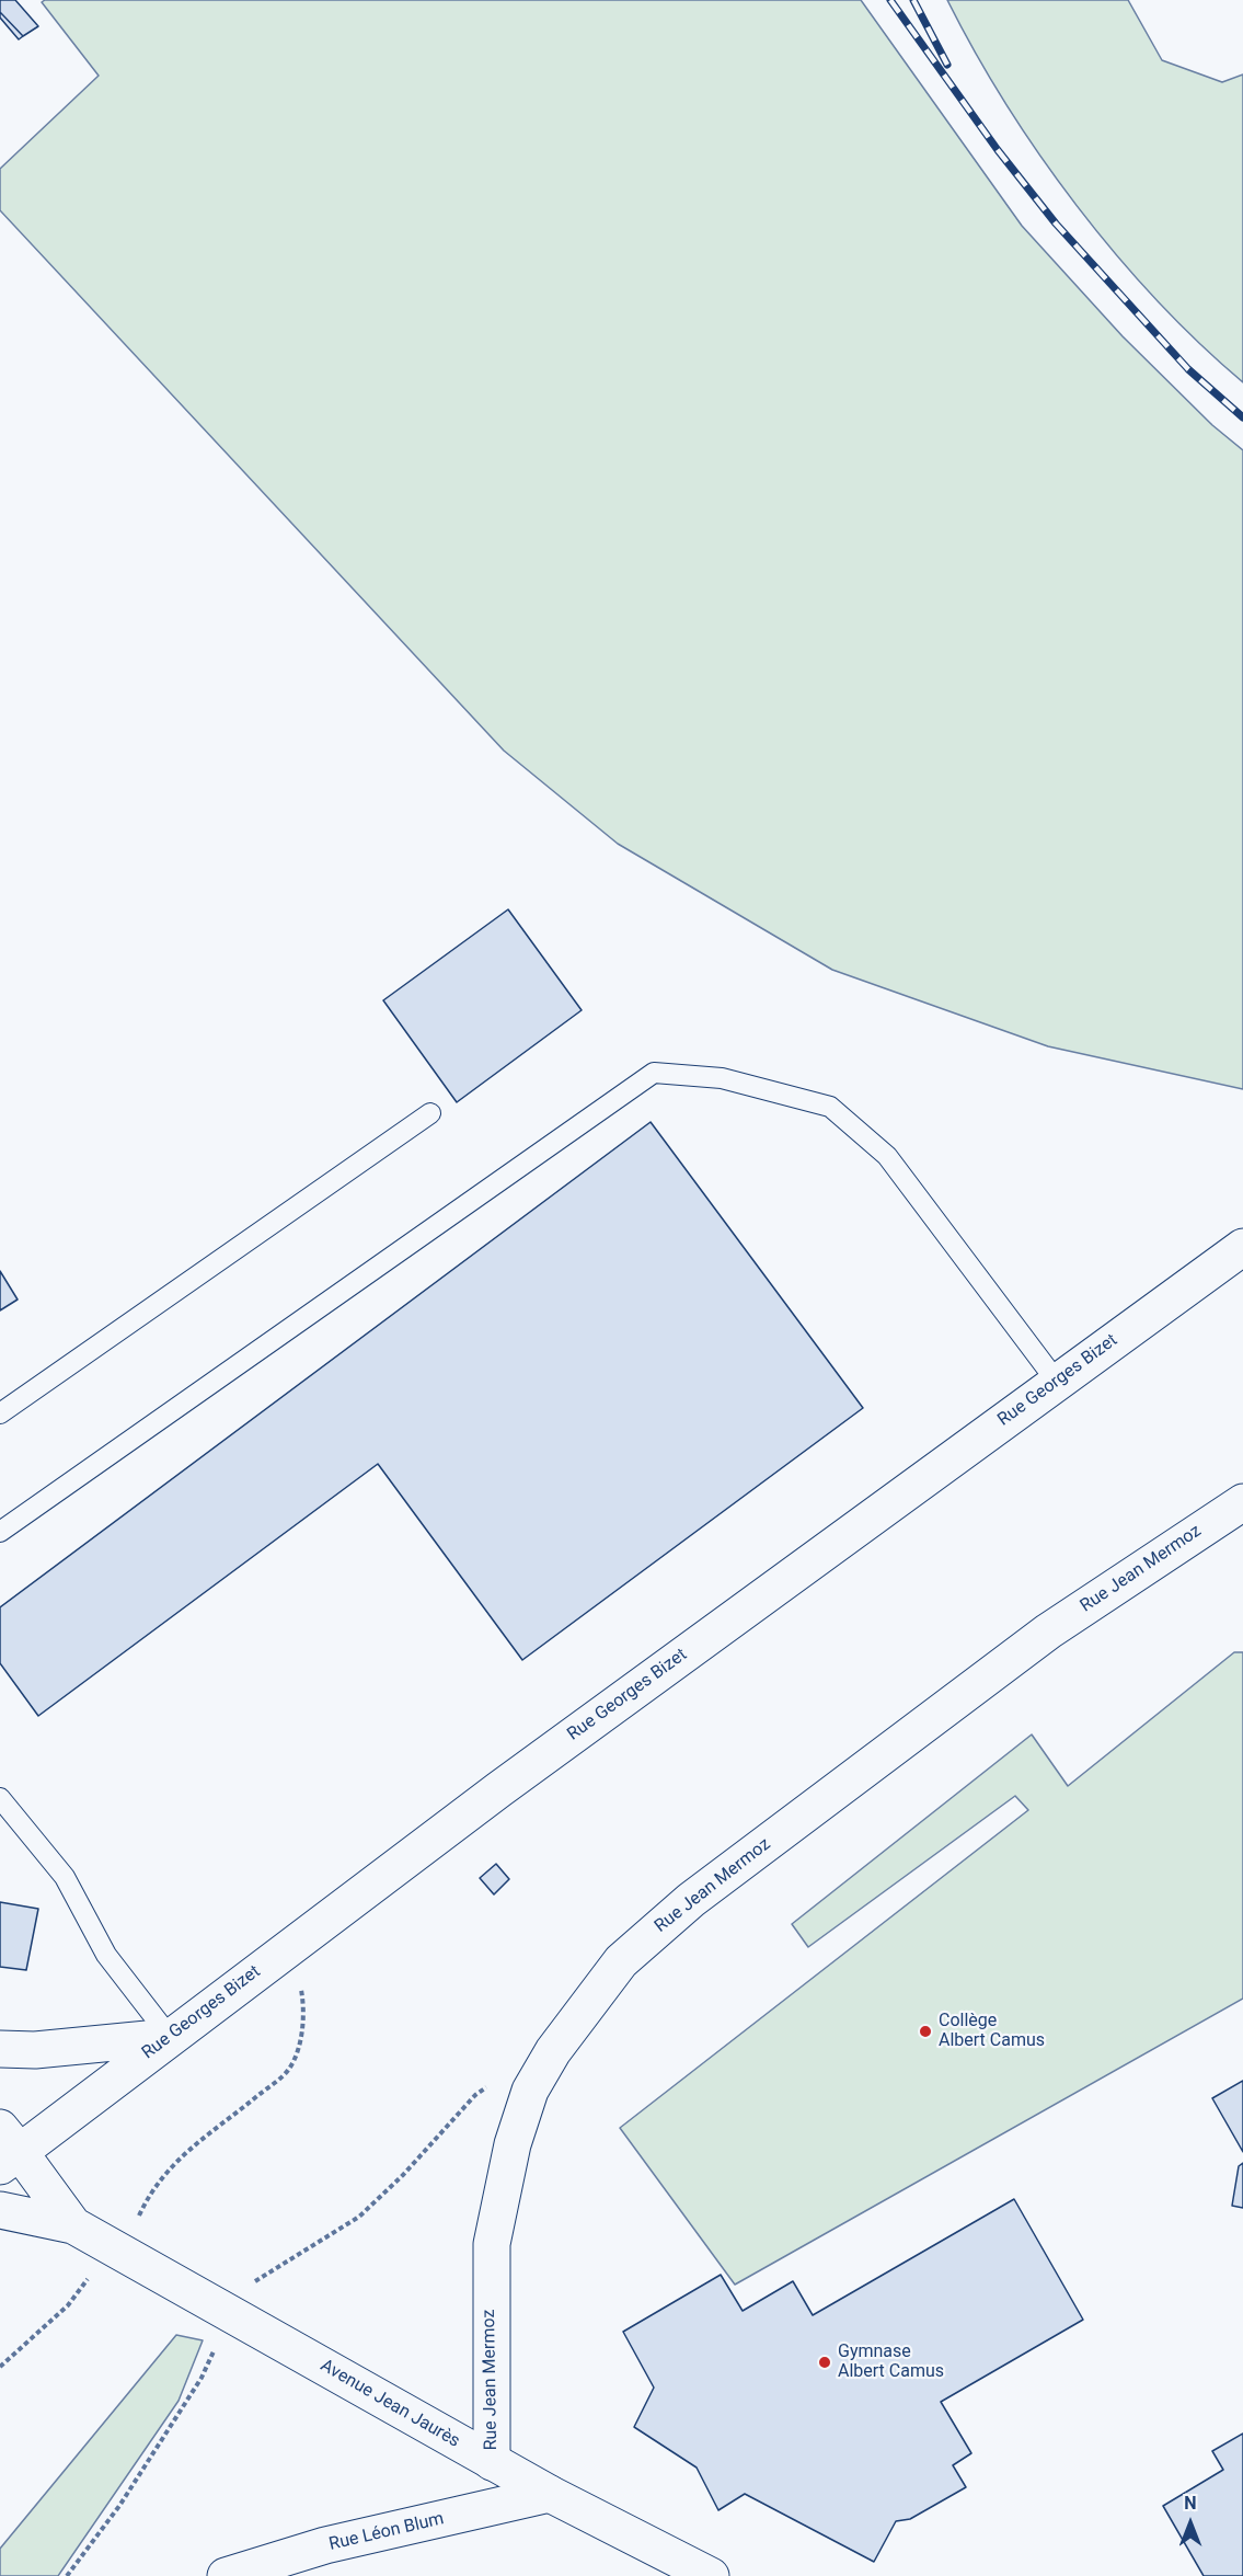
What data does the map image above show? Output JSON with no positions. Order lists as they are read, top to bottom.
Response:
{
  "streets": {
    "street": [
      "Rue Georges Bizet",
      "Rue Jean Mermoz",
      "Avenue Jean Jaurès",
      "Rue Léon Blum"
    ]
  },
  "crossings": [
    ["Rue Georges Bizet", "Avenue Jean Jaurès"],
    ["Rue Jean Mermoz", "Avenue Jean Jaurès"],
    ["Avenue Jean Jaurès", "Rue Léon Blum"]
  ],
  "places": ["Collège Albert Camus", "Gymnase Albert Camus"],
  "north": "top"
}
